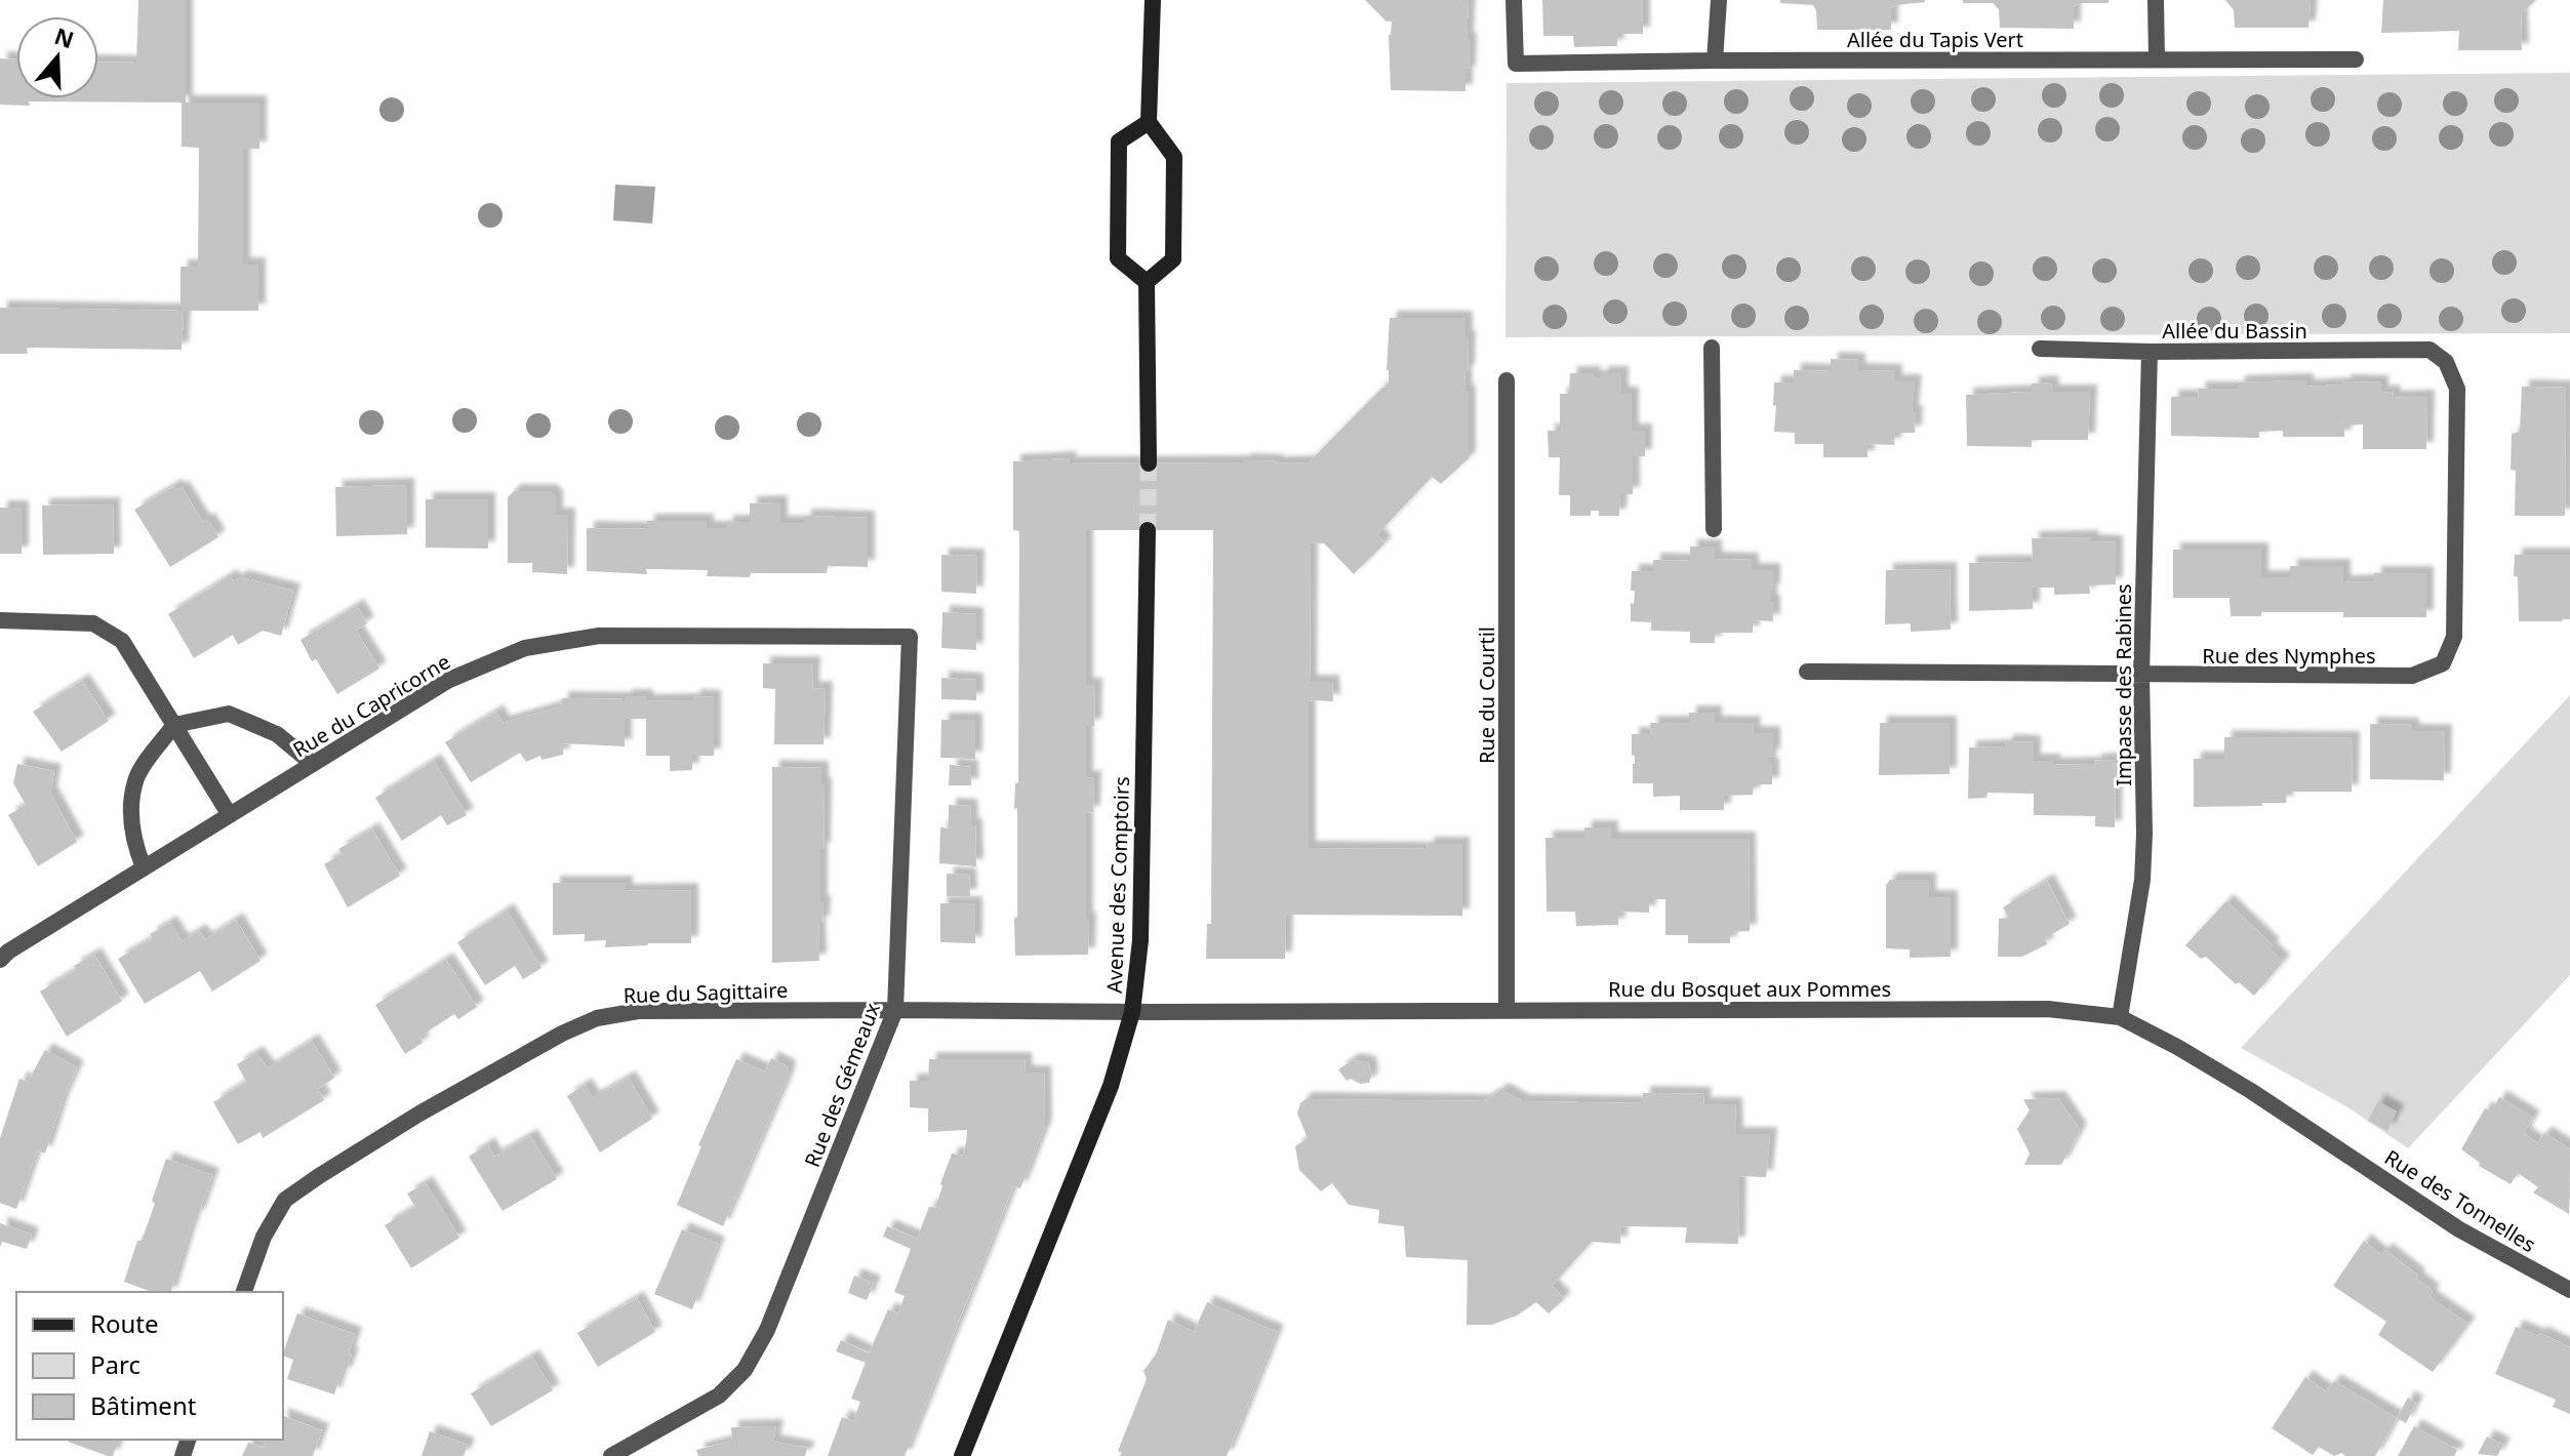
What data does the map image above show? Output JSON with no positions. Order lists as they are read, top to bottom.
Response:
{
  "streets": {
    "street": [
      "Allée du Tapis Vert",
      "Allée du Bassin",
      "Rue des Nymphes",
      "Impasse des Rabines",
      "Rue du Courtil",
      "Rue du Capricorne",
      "Avenue des Comptoirs",
      "Rue du Bosquet aux Pommes",
      "Rue du Sagittaire",
      "Rue des Gémeaux",
      "Rue des Tonnelles"
    ]
  },
  "crossings": [
    ["Allée du Bassin", "Rue des Nymphes"],
    ["Allée du Bassin", "Impasse des Rabines"],
    ["Rue des Nymphes", "Impasse des Rabines"],
    ["Impasse des Rabines", "Rue du Bosquet aux Pommes"],
    ["Rue du Courtil", "Rue du Bosquet aux Pommes"],
    ["Rue du Capricorne", "Rue des Gémeaux"],
    ["Avenue des Comptoirs", "Rue du Bosquet aux Pommes"],
    ["Avenue des Comptoirs", "Rue du Sagittaire"],
    ["Rue du Bosquet aux Pommes", "Rue du Sagittaire"],
    ["Rue du Bosquet aux Pommes", "Rue des Tonnelles"],
    ["Rue du Sagittaire", "Rue des Gémeaux"]
  ],
  "legend": ["Route", "Parc", "Bâtiment"],
  "north": "top"
}
